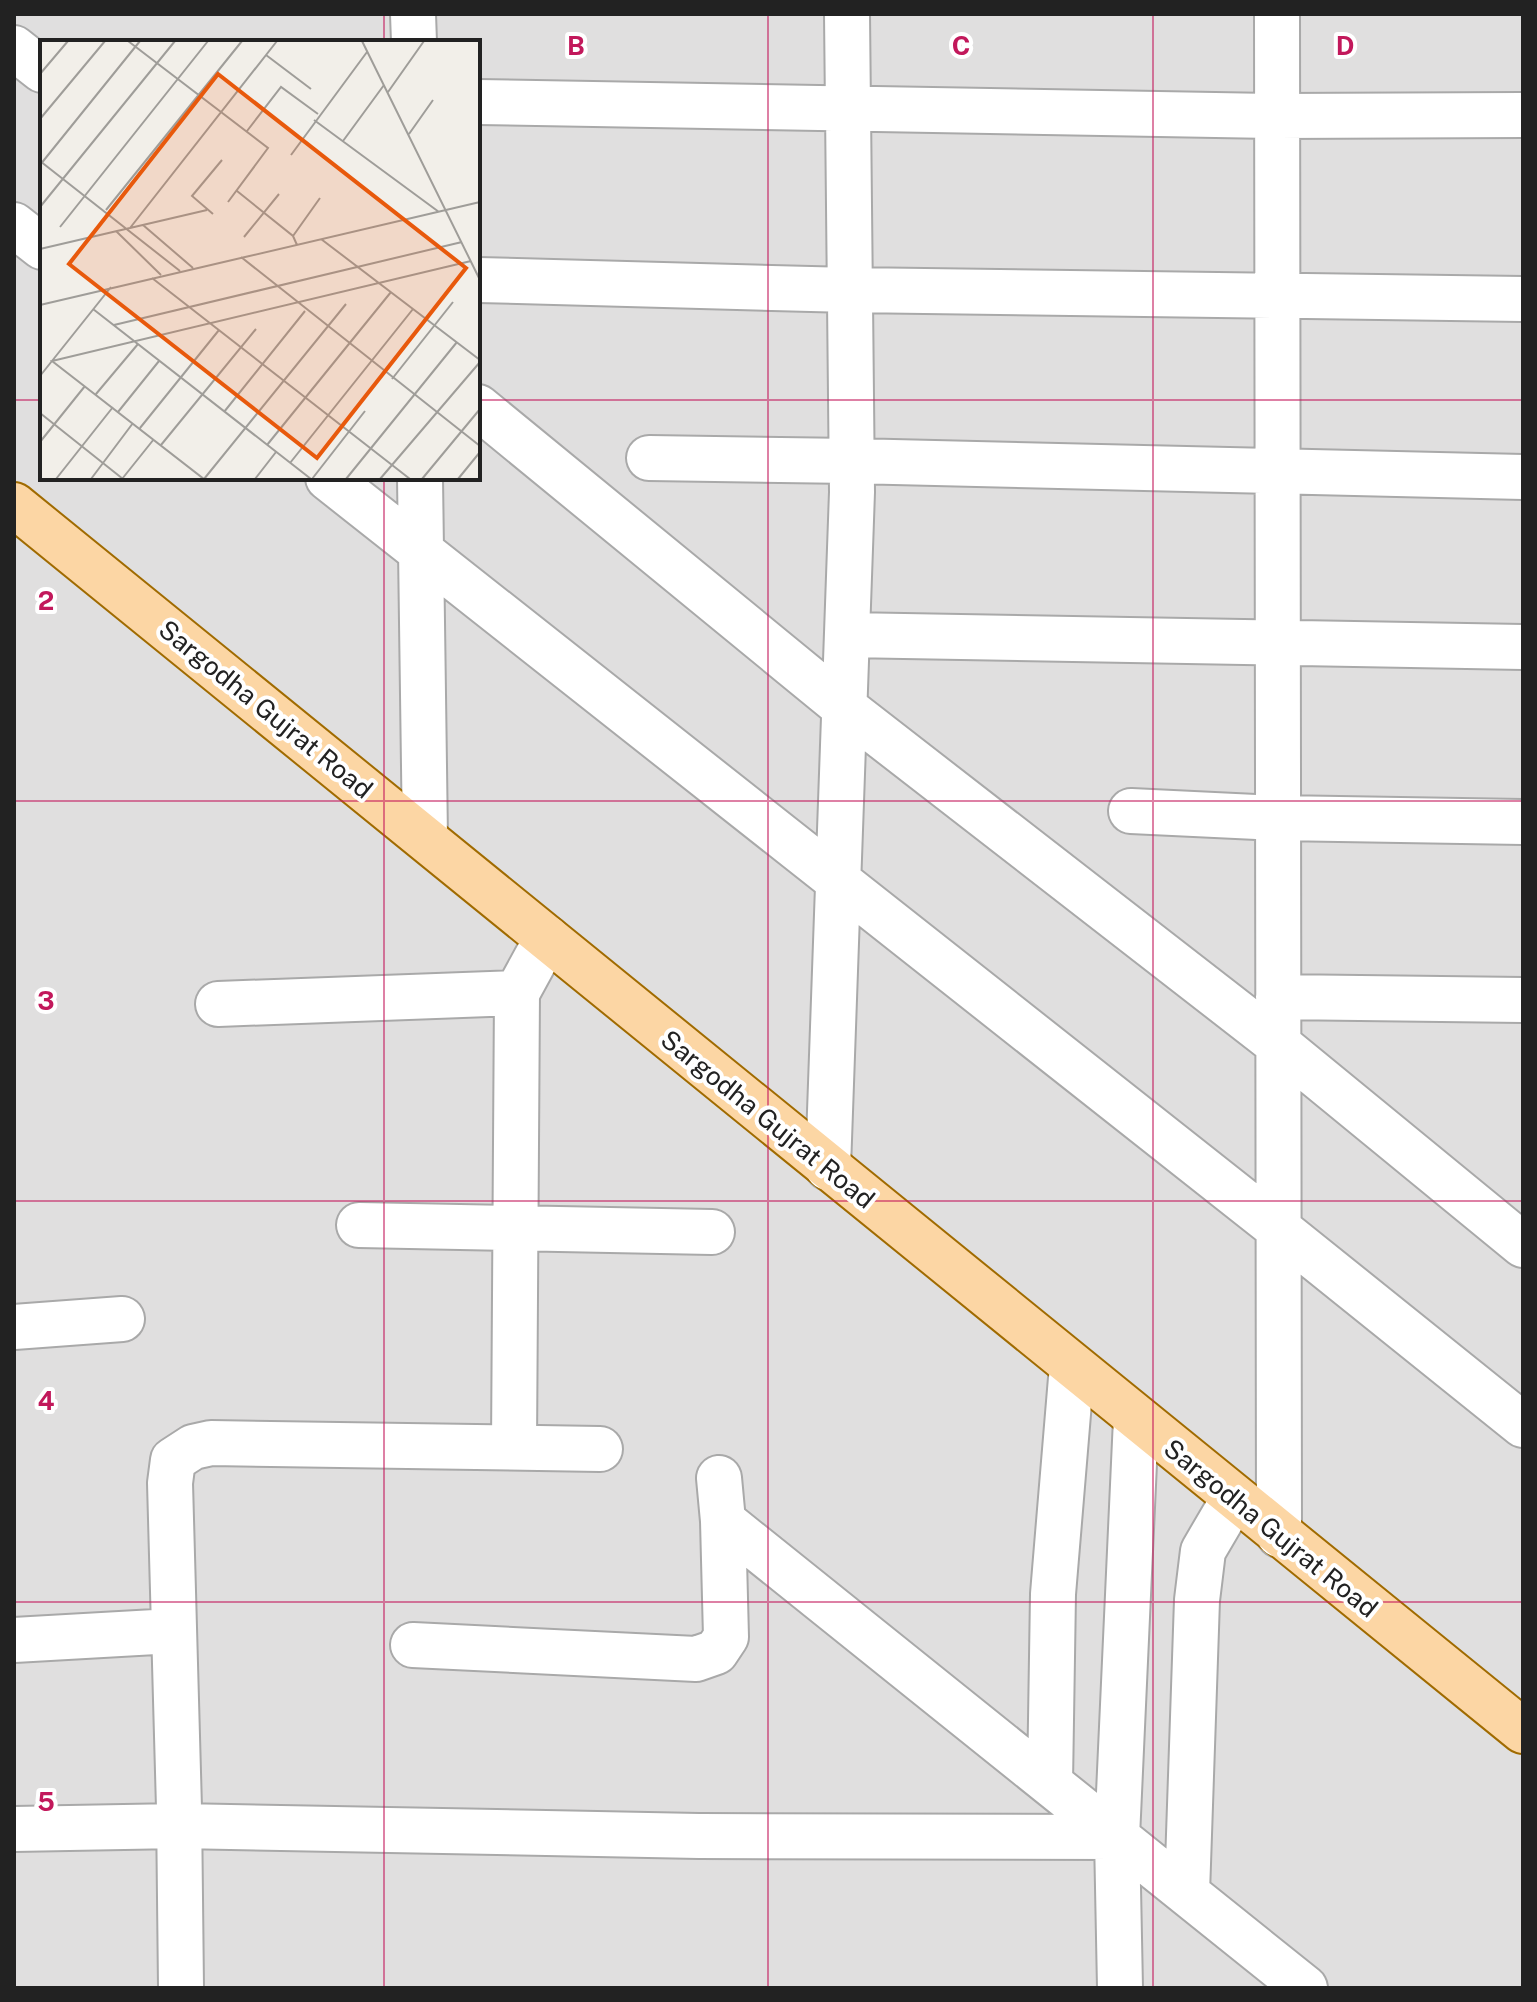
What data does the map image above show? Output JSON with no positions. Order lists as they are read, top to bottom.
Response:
{
  "streets": {
    "main road": ["Sargodha Gujrat Road"]
  },
  "grid": {
    "columns": ["B", "C", "D"],
    "rows": [
      "2",
      "3",
      "4",
      "5"
    ]
  }
}
